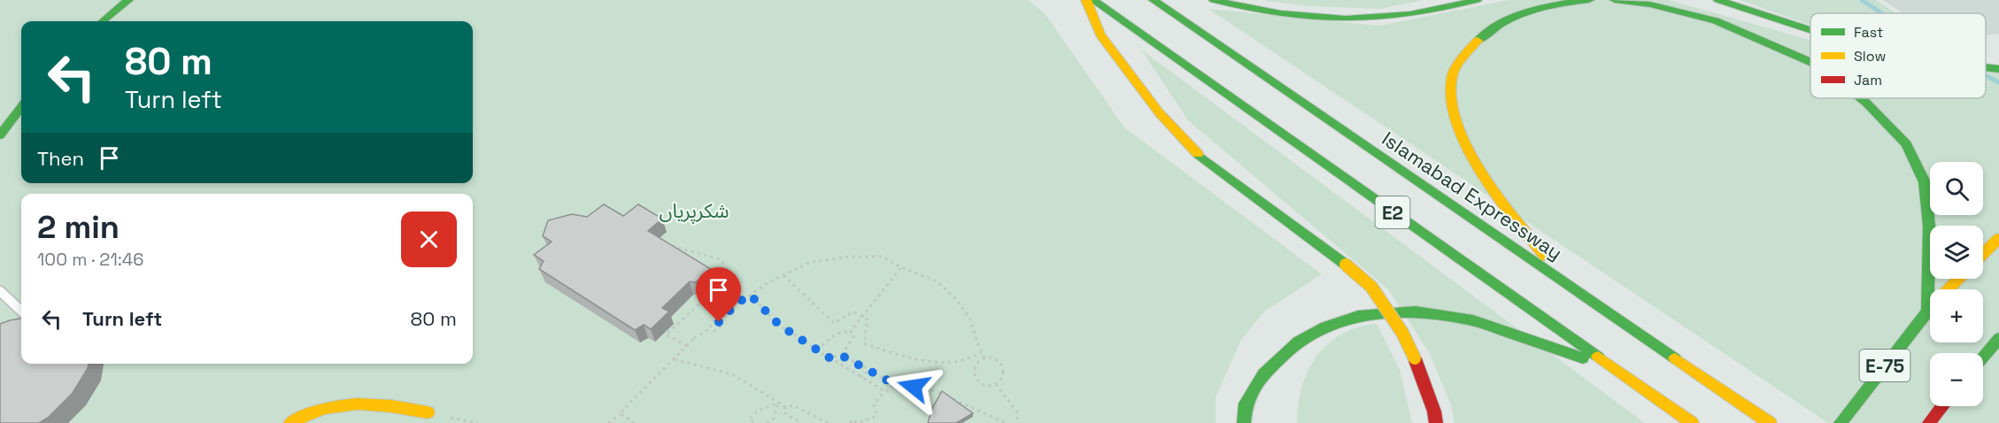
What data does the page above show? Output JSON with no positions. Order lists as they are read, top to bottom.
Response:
{
  "streets": {
    "main road": ["Islamabad Expressway", "E2", "E-75"]
  },
  "parks": ["شکرپریاں"],
  "legend": ["Fast", "Slow", "Jam"],
  "page": {
    "turn": ["80 m", "Turn left"],
    "then": "Then",
    "map_buttons": ["+", "−"],
    "heading": ["2 min", "100 m · 21:46"],
    "list": [
      {
        "name": "Turn left",
        "value": "80 m"
      }
    ]
  }
}
